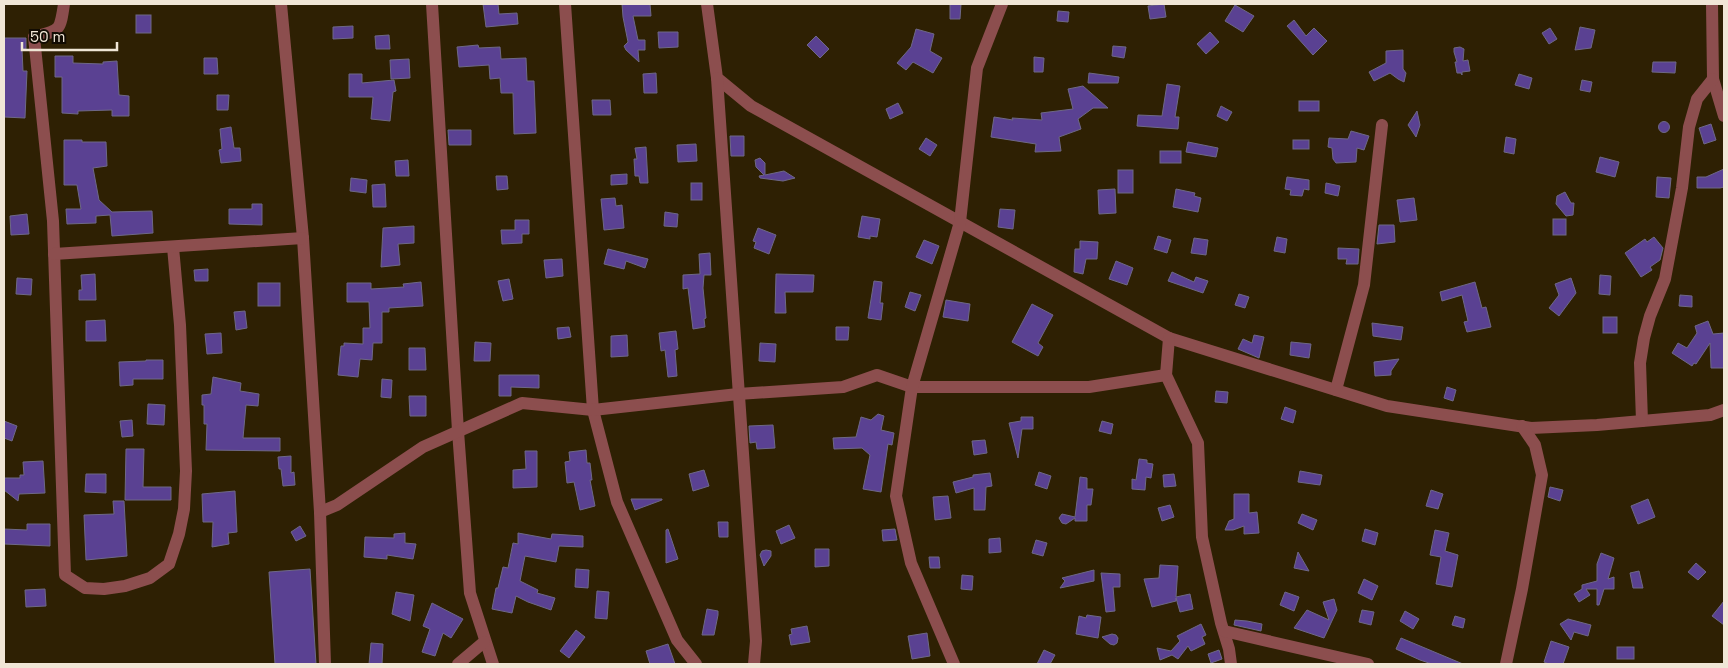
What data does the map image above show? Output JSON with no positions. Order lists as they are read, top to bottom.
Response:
{
  "scale_bar": "50 m"
}
